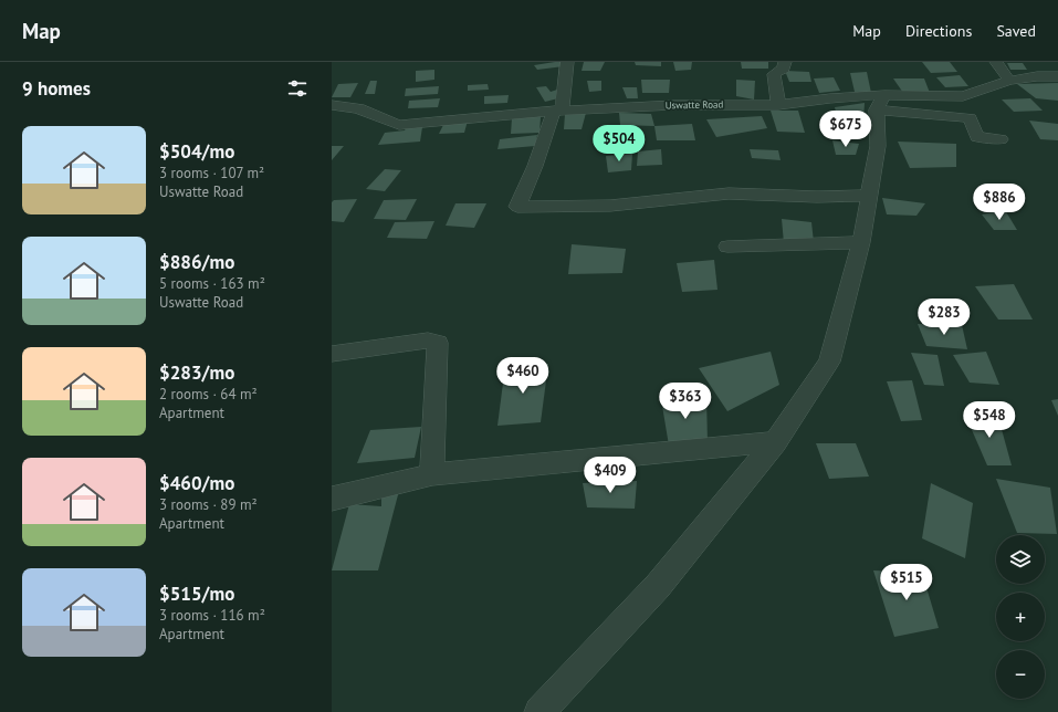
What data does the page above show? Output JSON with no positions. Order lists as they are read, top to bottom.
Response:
{
  "streets": {
    "street": ["Uswatte Road"]
  },
  "page": {
    "header": "Map",
    "nav": ["Map", "Directions", "Saved"],
    "heading": "9 homes",
    "price": [
      "$675",
      "$504",
      "$886",
      "$283",
      "$460",
      "$363",
      "$548",
      "$409",
      "$515"
    ],
    "list": [
      {
        "name": "$504/mo",
        "note": "3 rooms · 107 m² · Uswatte Road"
      },
      {
        "name": "$886/mo",
        "note": "5 rooms · 163 m² · Uswatte Road"
      },
      {
        "name": "$283/mo",
        "note": "2 rooms · 64 m² · Apartment"
      },
      {
        "name": "$460/mo",
        "note": "3 rooms · 89 m² · Apartment"
      },
      {
        "name": "$515/mo",
        "note": "3 rooms · 116 m² · Apartment"
      }
    ],
    "map_buttons": ["+", "−"]
  }
}
